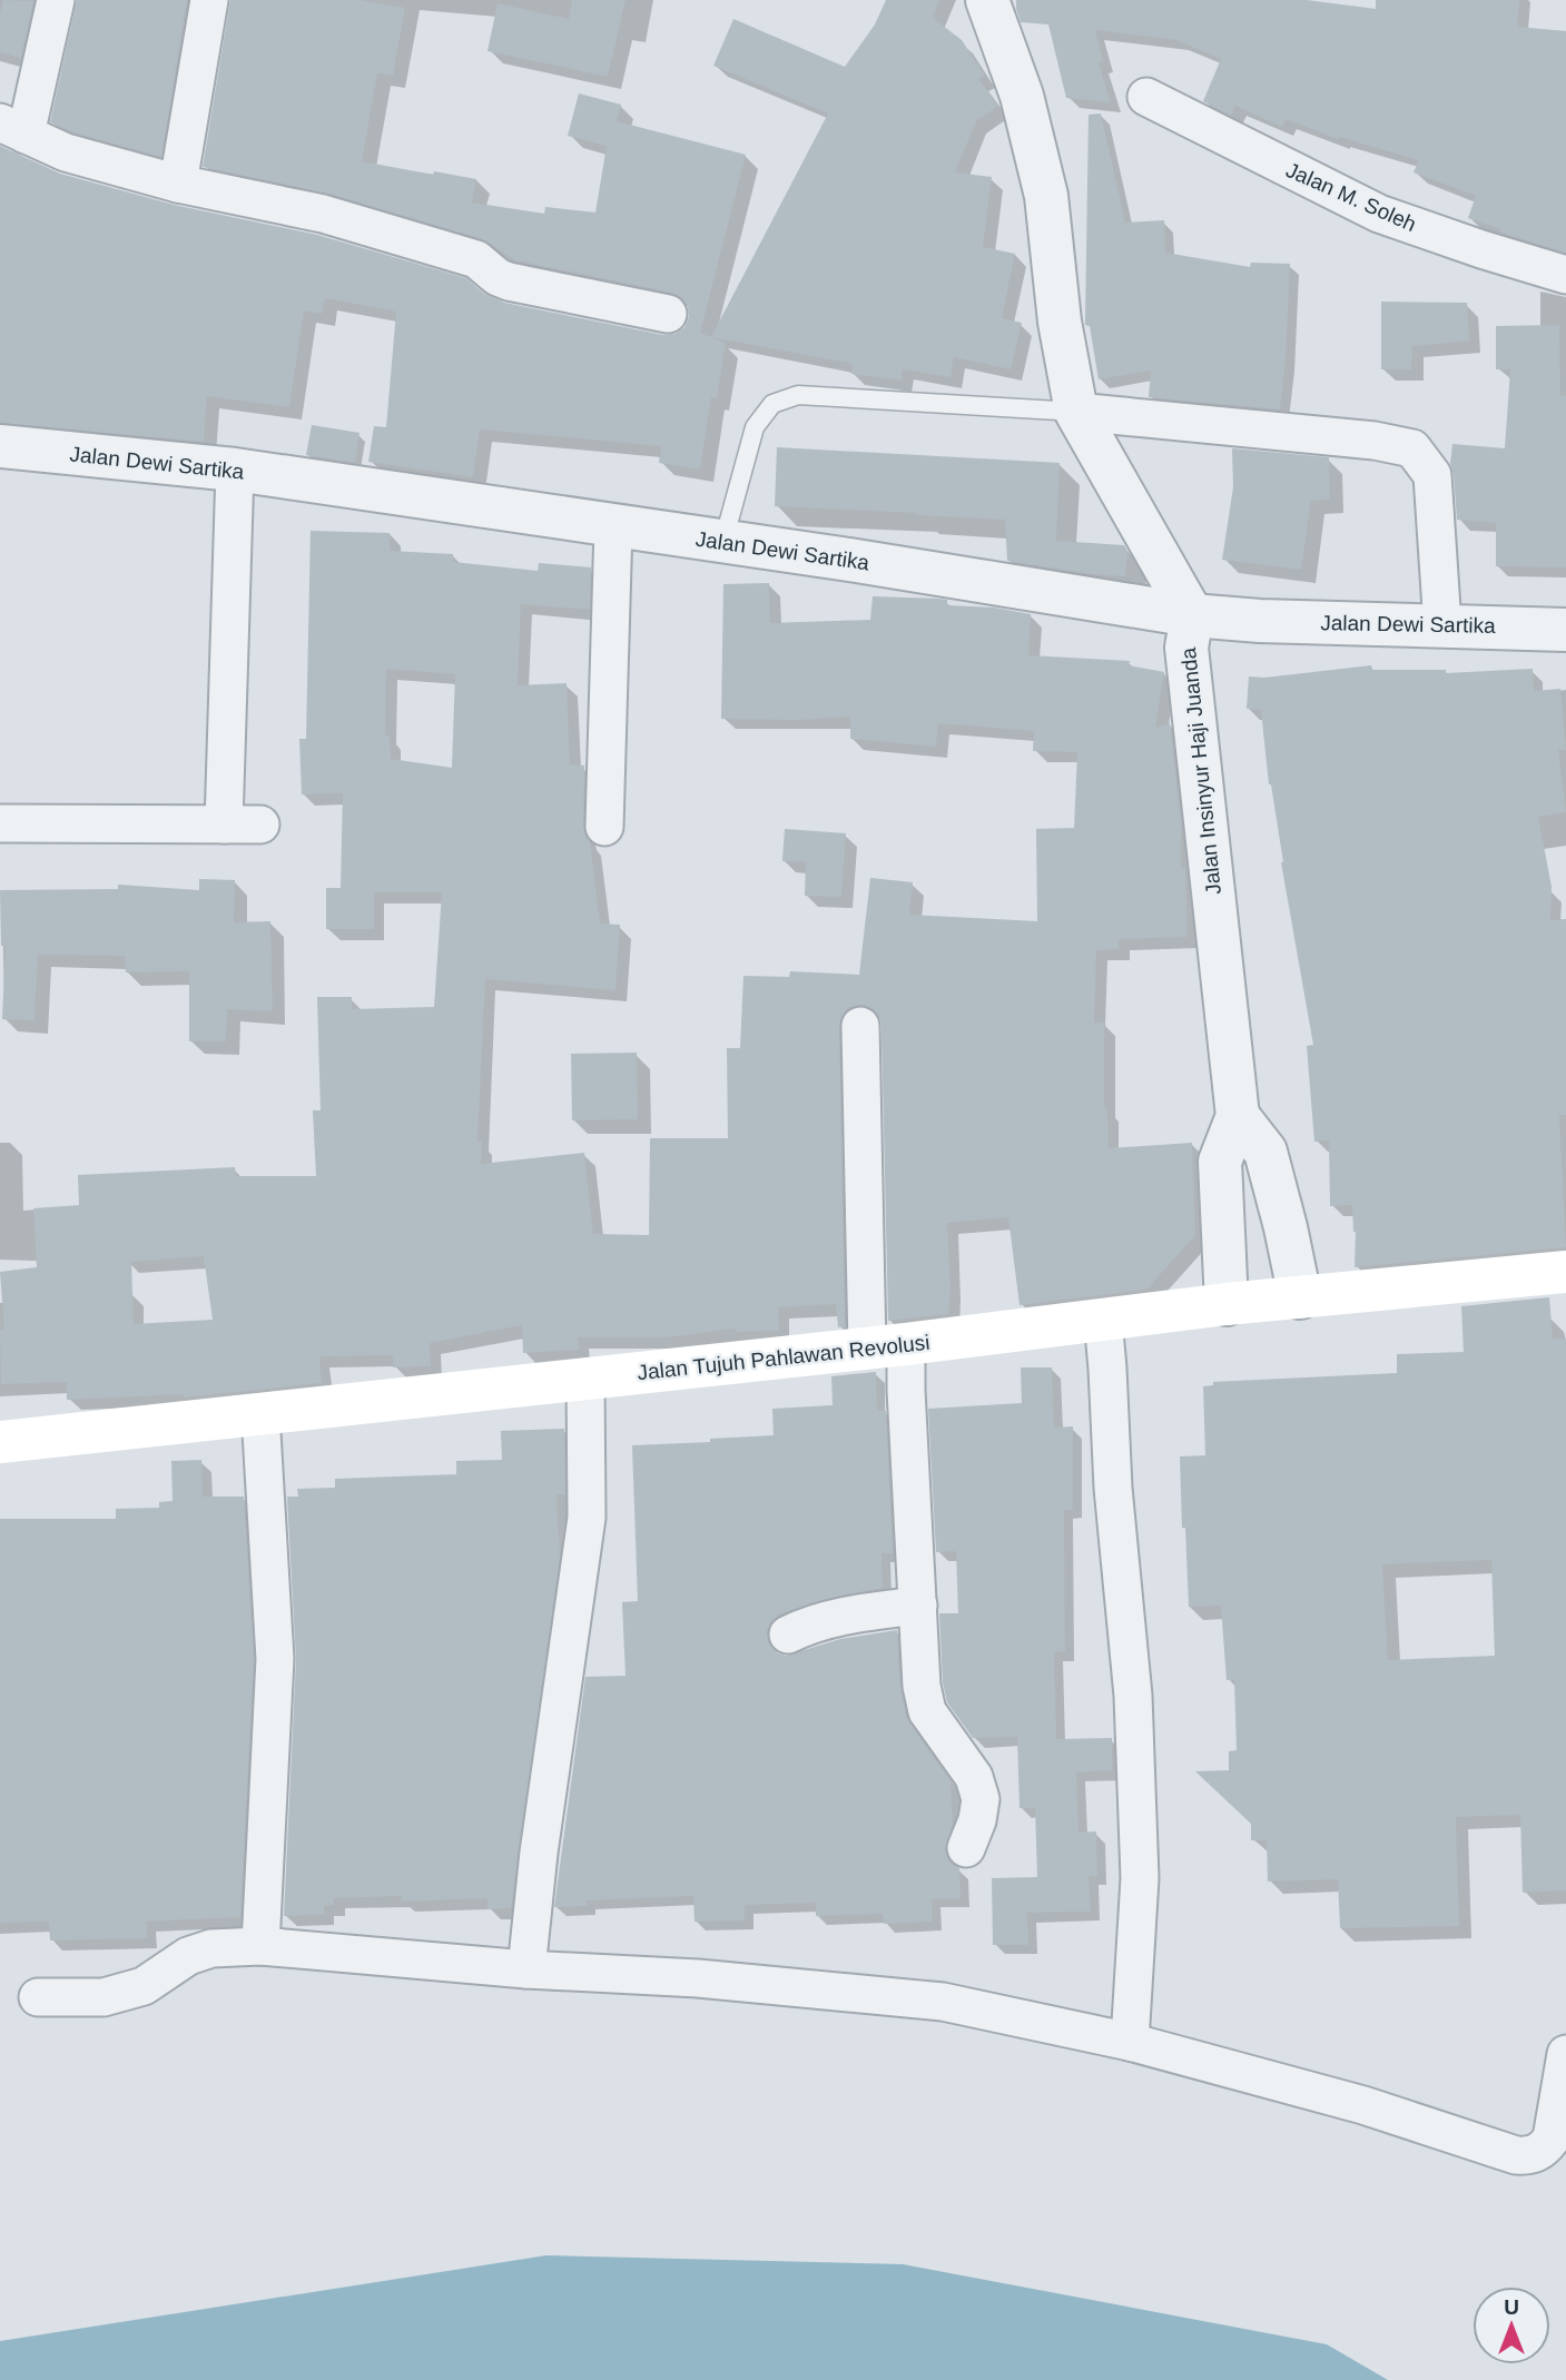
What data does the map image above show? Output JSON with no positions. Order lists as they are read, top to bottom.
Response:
{
  "streets": {
    "main road": ["Jalan Tujuh Pahlawan Revolusi"],
    "street": ["Jalan M. Soleh", "Jalan Dewi Sartika", "Jalan Insinyur Haji Juanda"]
  },
  "crossings": [
    ["Jalan Dewi Sartika", "Jalan Insinyur Haji Juanda"],
    ["Jalan Insinyur Haji Juanda", "Jalan Tujuh Pahlawan Revolusi"]
  ],
  "north": "top"
}
